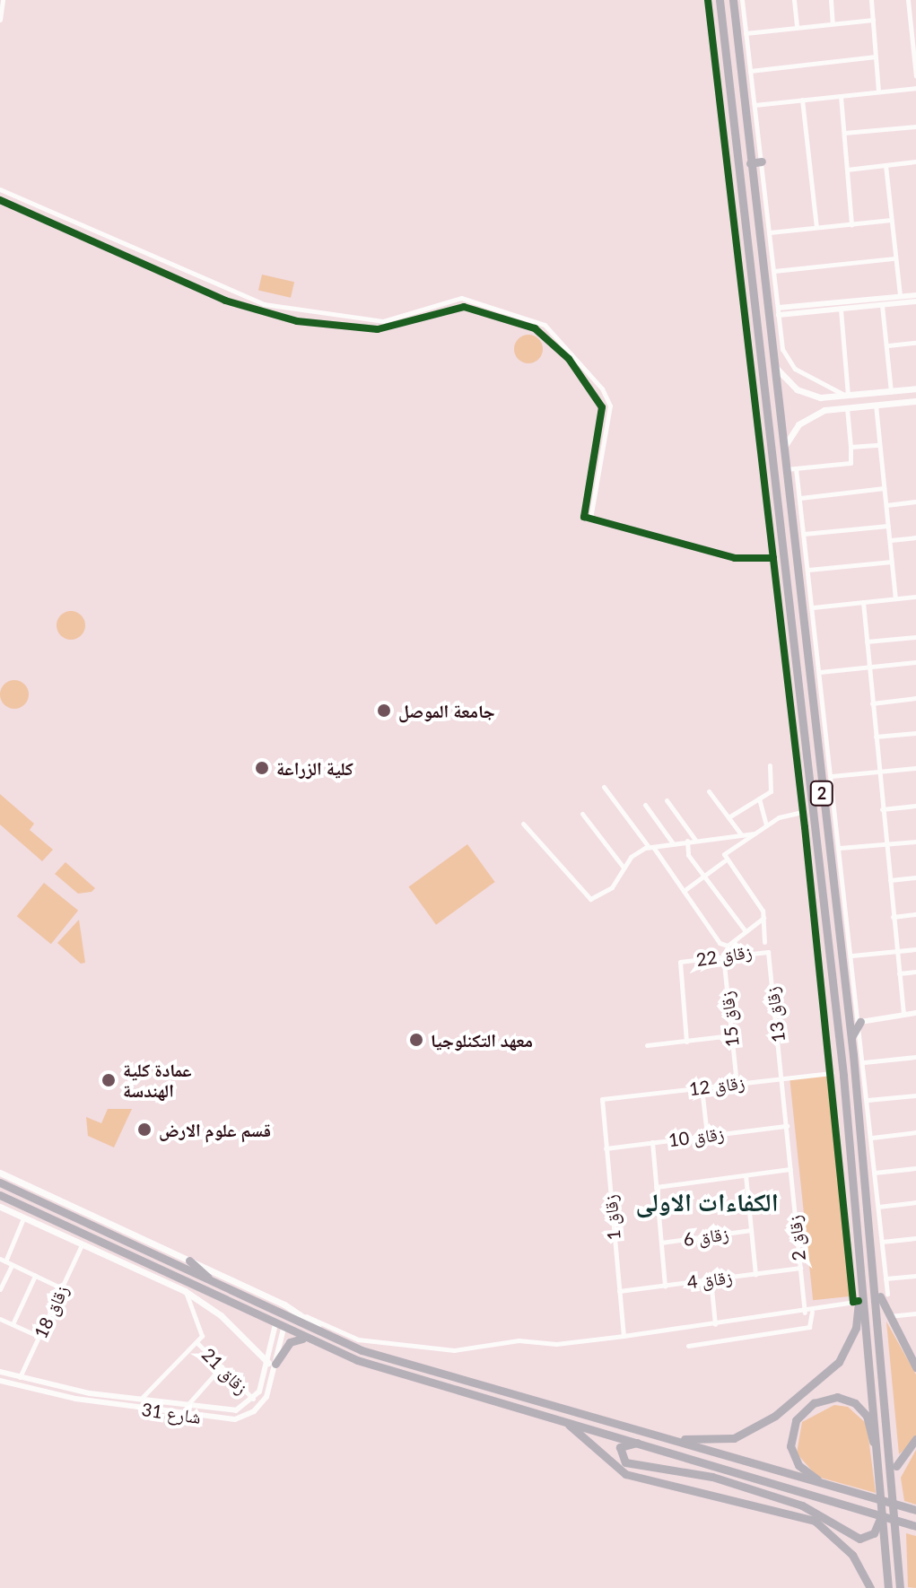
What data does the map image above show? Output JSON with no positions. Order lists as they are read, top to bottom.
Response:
{
  "streets": {
    "highway": ["2"],
    "street": [
      "زقاق 22",
      "زقاق 13",
      "زقاق 15",
      "زقاق 12",
      "زقاق 10",
      "زقاق 1",
      "زقاق 6",
      "زقاق 2",
      "زقاق 4",
      "زقاق 18",
      "زقاق 21",
      "شارع 31"
    ]
  },
  "crossings": [
    ["زقاق 22", "زقاق 13"],
    ["زقاق 22", "زقاق 15"],
    ["زقاق 13", "زقاق 12"],
    ["زقاق 13", "زقاق 2"],
    ["زقاق 15", "زقاق 12"],
    ["زقاق 12", "زقاق 1"],
    ["زقاق 12", "زقاق 2"],
    ["زقاق 10", "زقاق 1"],
    ["زقاق 10", "زقاق 2"],
    ["زقاق 1", "زقاق 4"],
    ["زقاق 2", "زقاق 4"],
    ["زقاق 18", "شارع 31"]
  ],
  "districts": ["الكفاءات الاولى"],
  "places": [
    "جامعة الموصل",
    "كلية الزراعة",
    "معهد التكنلوجيا",
    "عمادة كلية الهندسة",
    "قسم علوم الارض"
  ]
}
